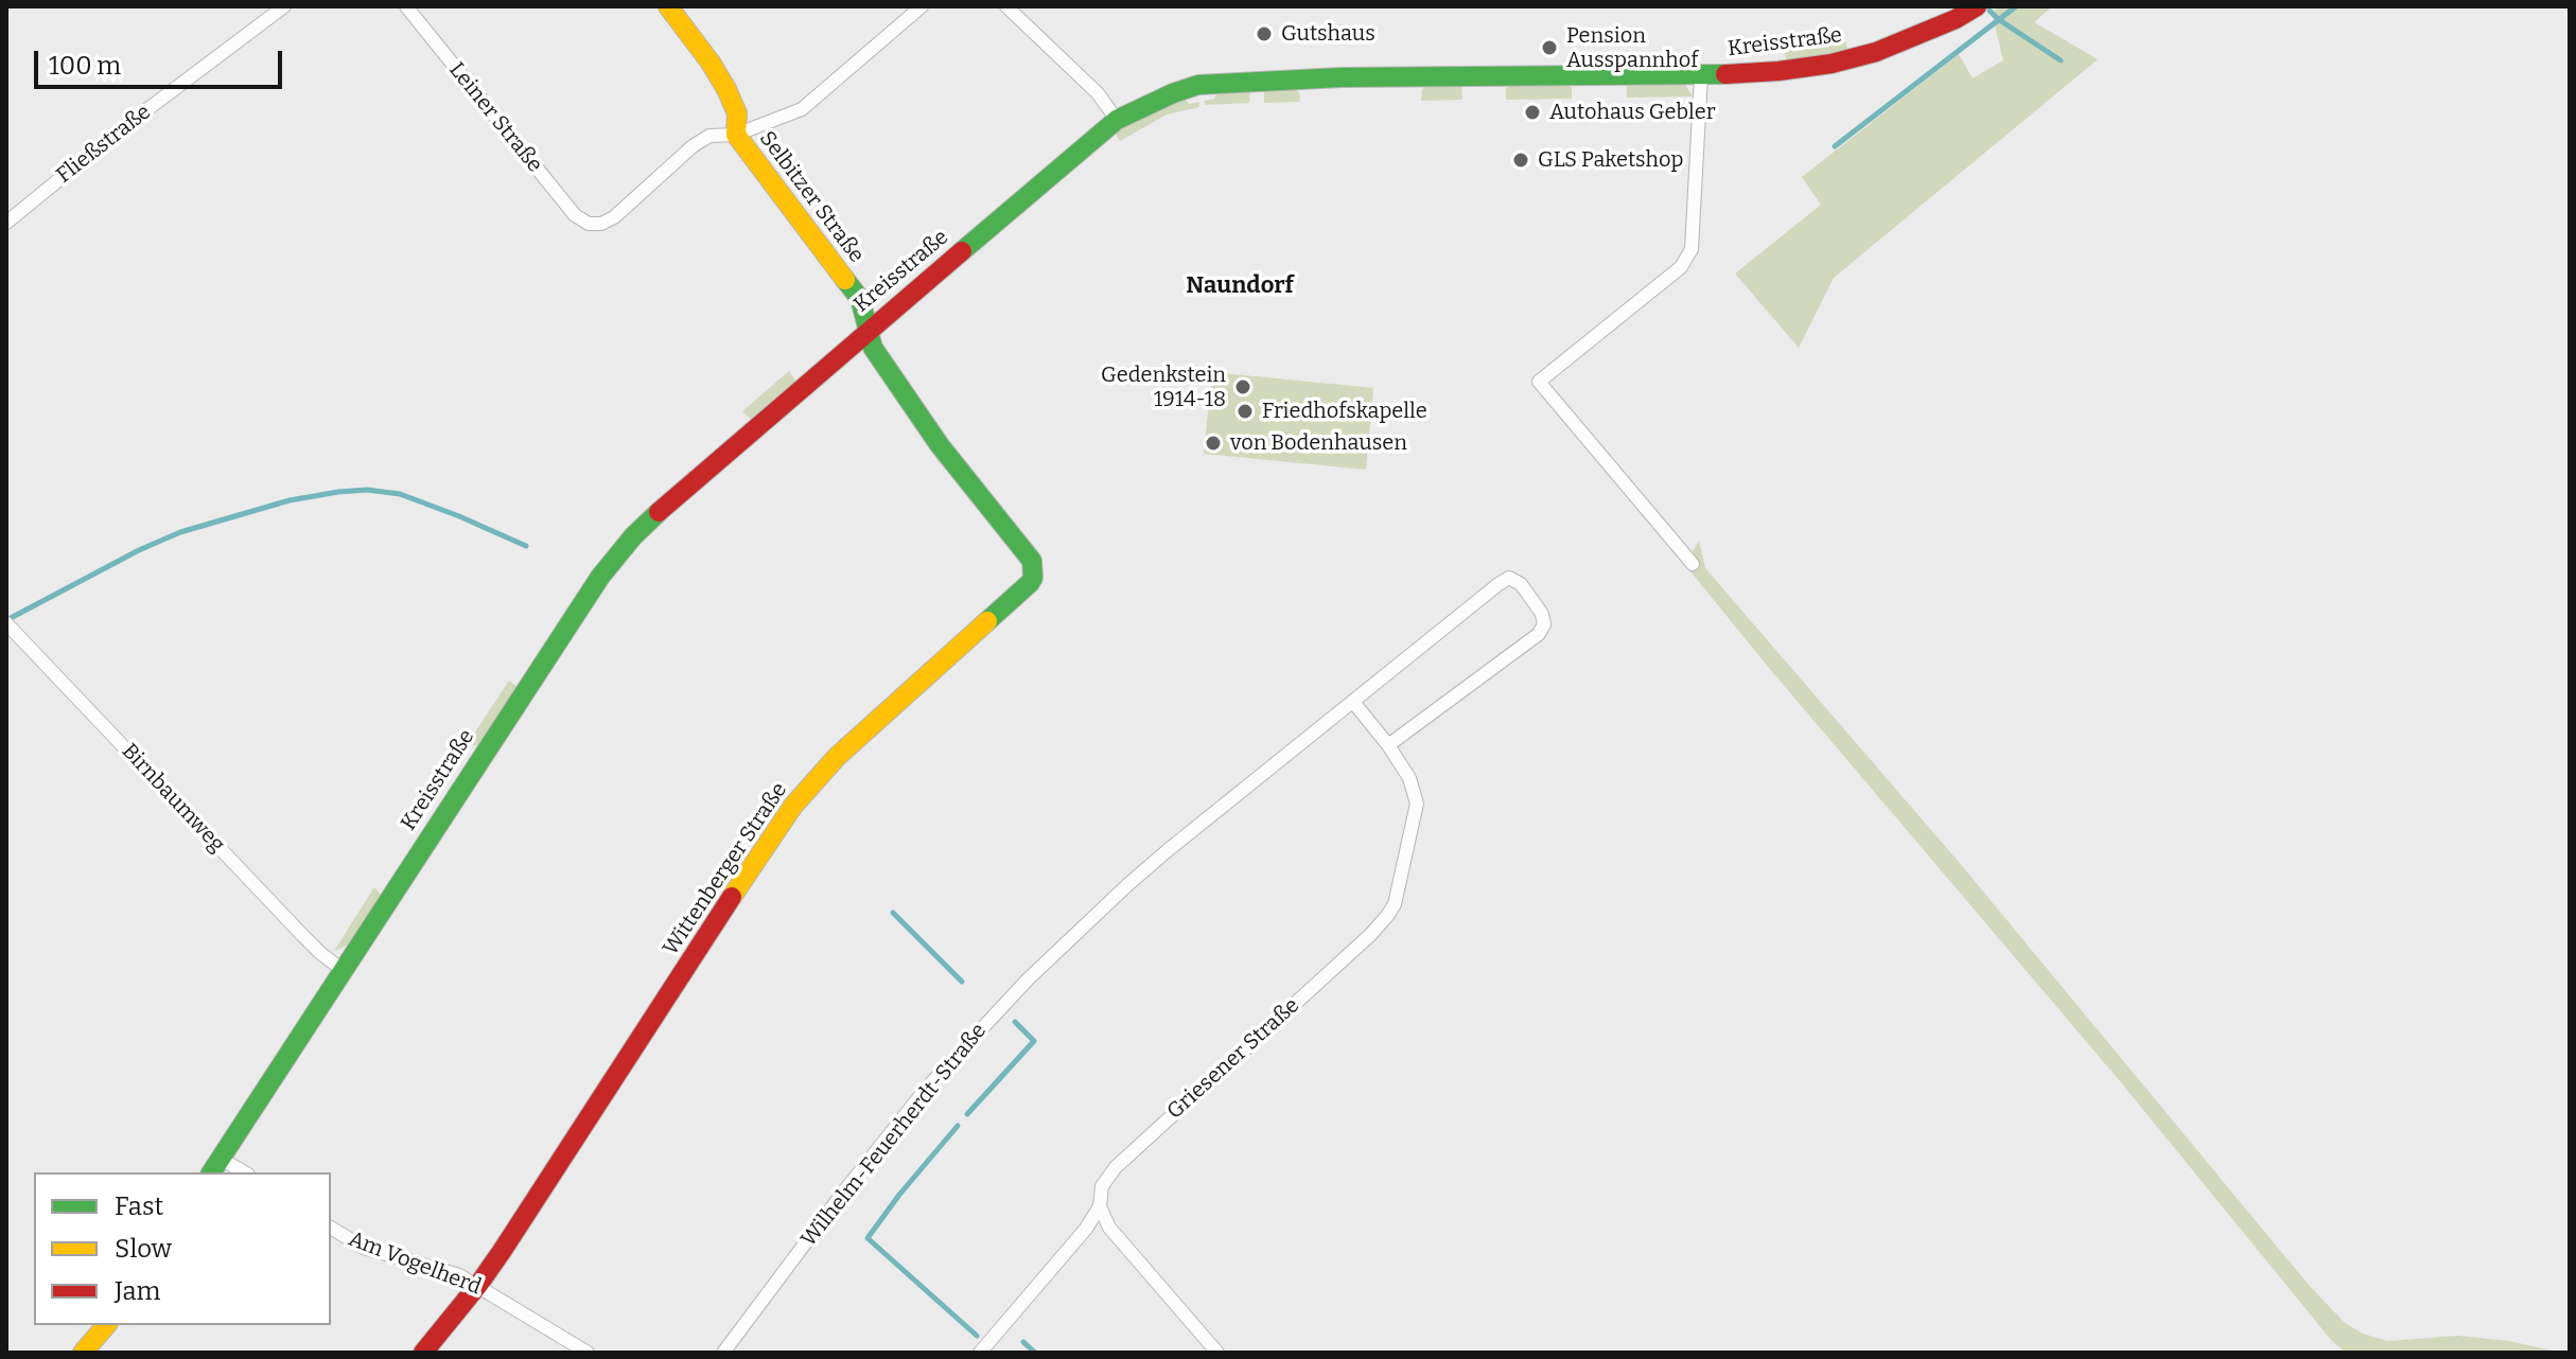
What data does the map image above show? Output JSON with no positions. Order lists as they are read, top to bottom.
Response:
{
  "streets": {
    "main road": ["Kreisstraße", "Selbitzer Straße", "Wittenberger Straße"],
    "street": [
      "Leiner Straße",
      "Fließstraße",
      "Birnbaumweg",
      "Griesener Straße",
      "Wilhelm-Feuerherdt-Straße",
      "Am Vogelherd"
    ]
  },
  "crossings": [
    ["Kreisstraße", "Selbitzer Straße"],
    ["Kreisstraße", "Birnbaumweg"],
    ["Kreisstraße", "Wittenberger Straße"],
    ["Leiner Straße", "Selbitzer Straße"],
    ["Selbitzer Straße", "Wittenberger Straße"],
    ["Wittenberger Straße", "Am Vogelherd"],
    ["Griesener Straße", "Wilhelm-Feuerherdt-Straße"]
  ],
  "districts": ["Naundorf"],
  "places": [
    "Gutshaus",
    "Pension Ausspannhof",
    "Autohaus Gebler",
    "GLS Paketshop",
    "Gedenkstein 1914-18",
    "Friedhofskapelle",
    "von Bodenhausen"
  ],
  "legend": ["Fast", "Slow", "Jam"],
  "scale_bar": "100 m"
}
